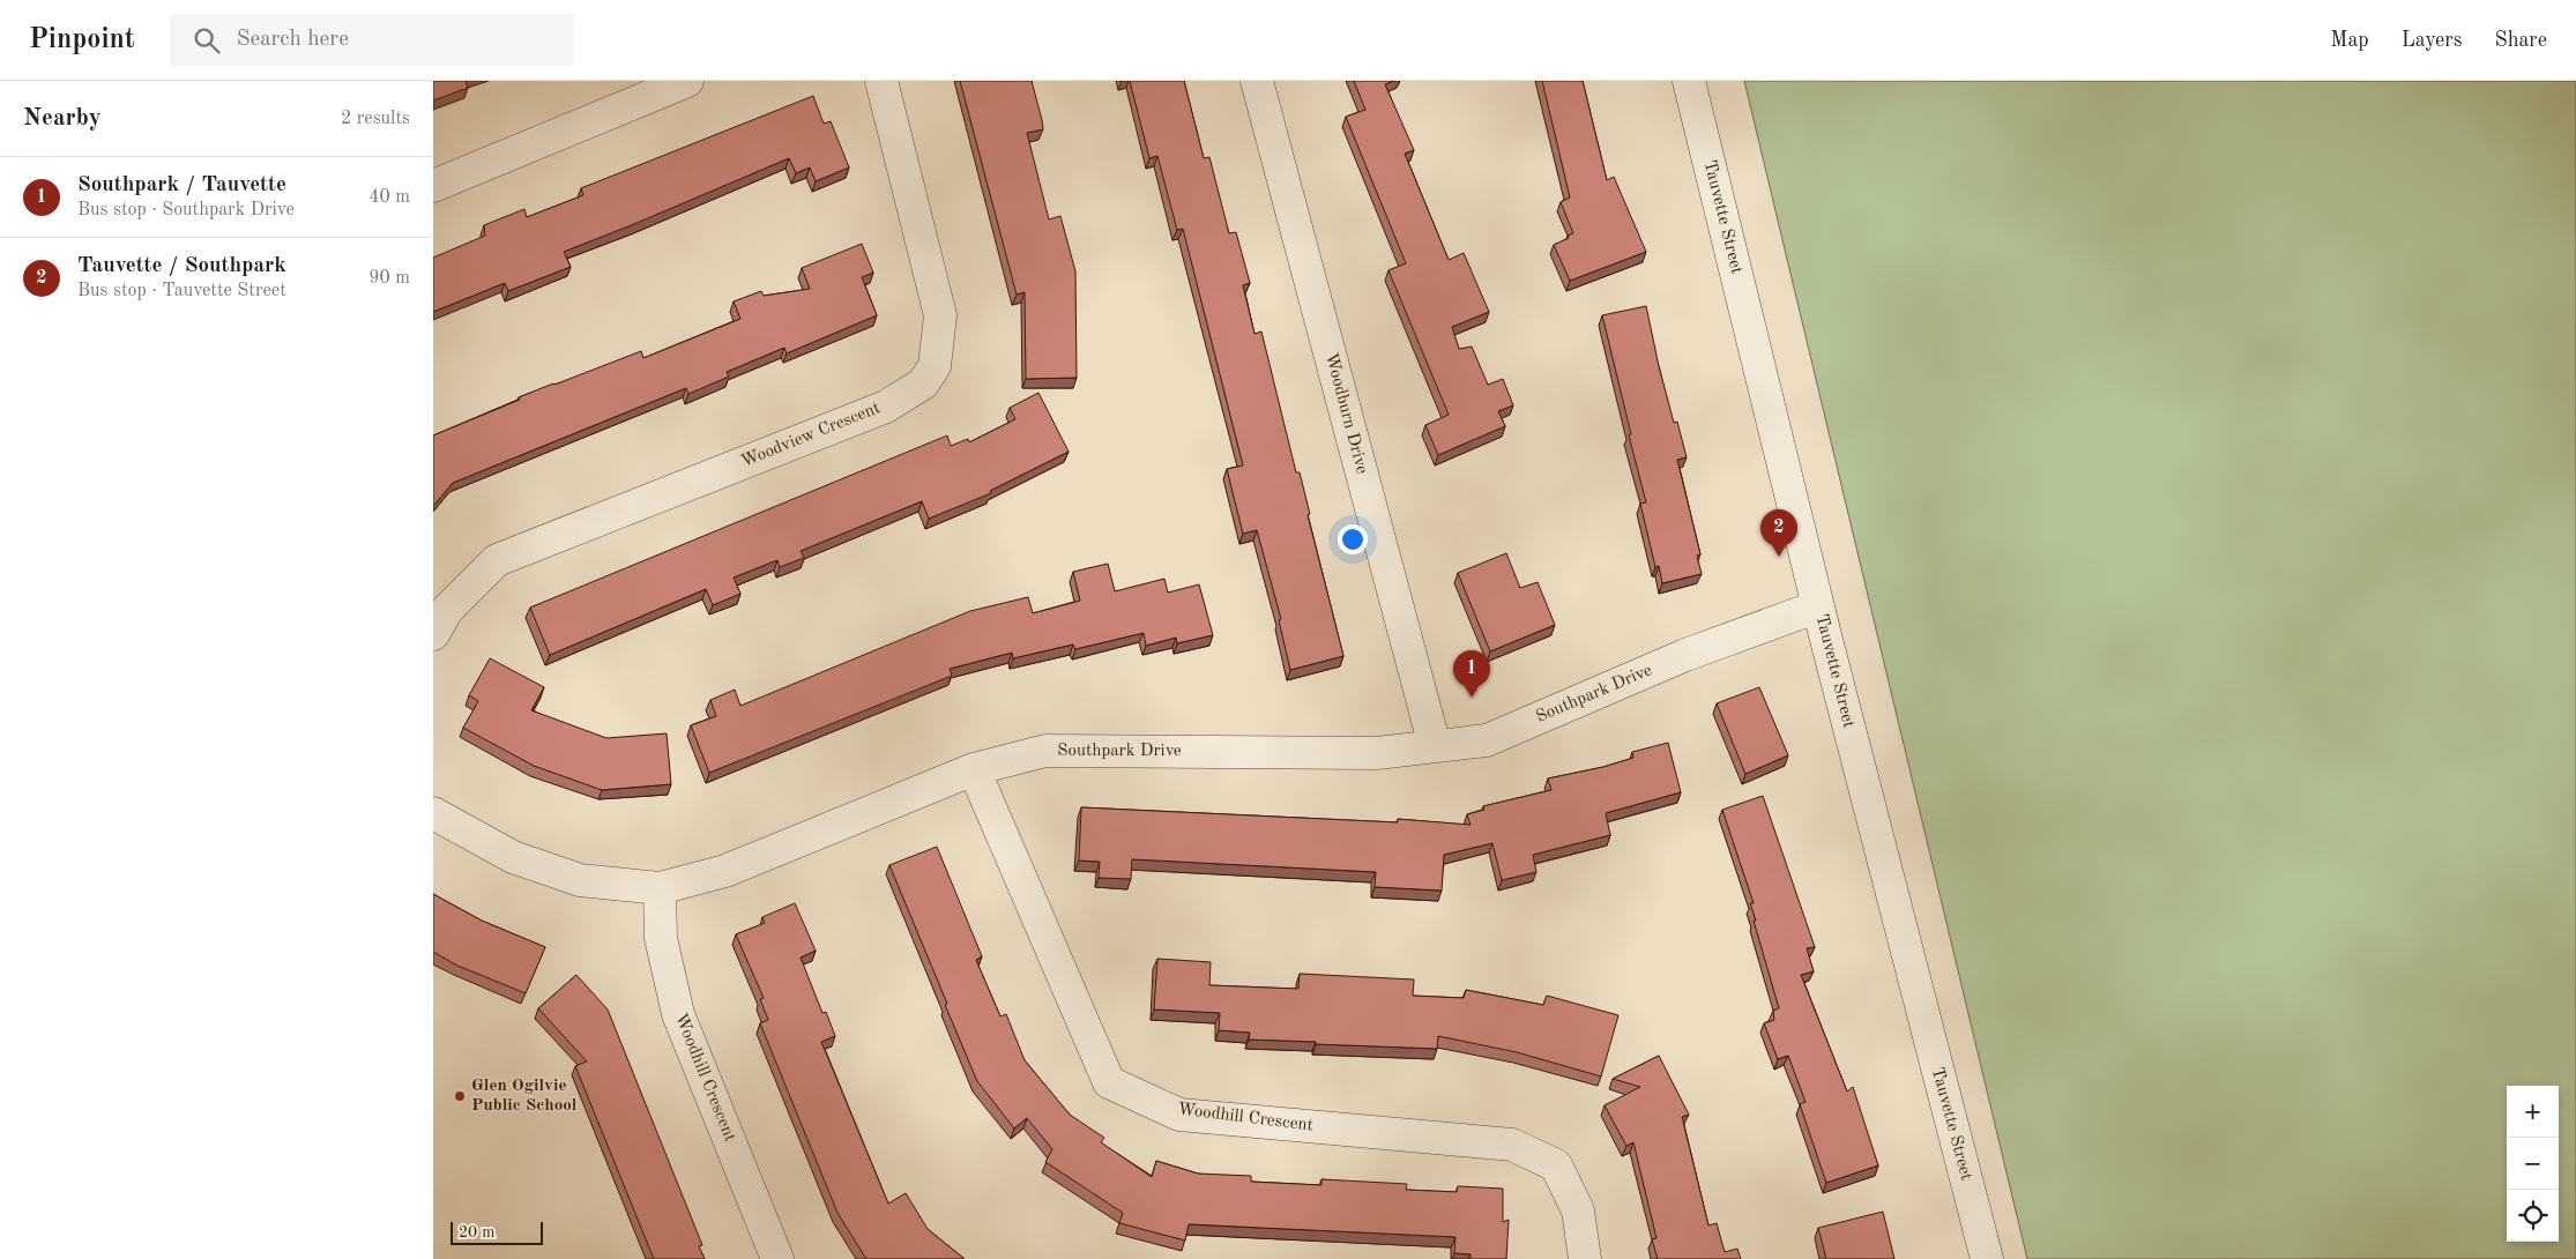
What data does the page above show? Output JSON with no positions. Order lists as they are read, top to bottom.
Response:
{
  "streets": {
    "street": [
      "Tauvette Street",
      "Woodburn Drive",
      "Woodview Crescent",
      "Southpark Drive",
      "Woodhill Crescent"
    ]
  },
  "crossings": [
    ["Tauvette Street", "Southpark Drive"],
    ["Woodburn Drive", "Southpark Drive"],
    ["Southpark Drive", "Woodhill Crescent"]
  ],
  "places": ["Glen Ogilvie Public School"],
  "scale_bar": "20 m",
  "page": {
    "header": "Pinpoint",
    "search": "Search here",
    "nav": ["Map", "Layers", "Share"],
    "heading": ["Nearby", "2 results"],
    "list": [
      {
        "mark": "1",
        "name": "Southpark / Tauvette",
        "note": "Bus stop · Southpark Drive",
        "value": "40 m"
      },
      {
        "mark": "2",
        "name": "Tauvette / Southpark",
        "note": "Bus stop · Tauvette Street",
        "value": "90 m"
      }
    ],
    "pins": ["2", "1"],
    "map_buttons": ["+", "−"],
    "scale": "20 m"
  }
}
